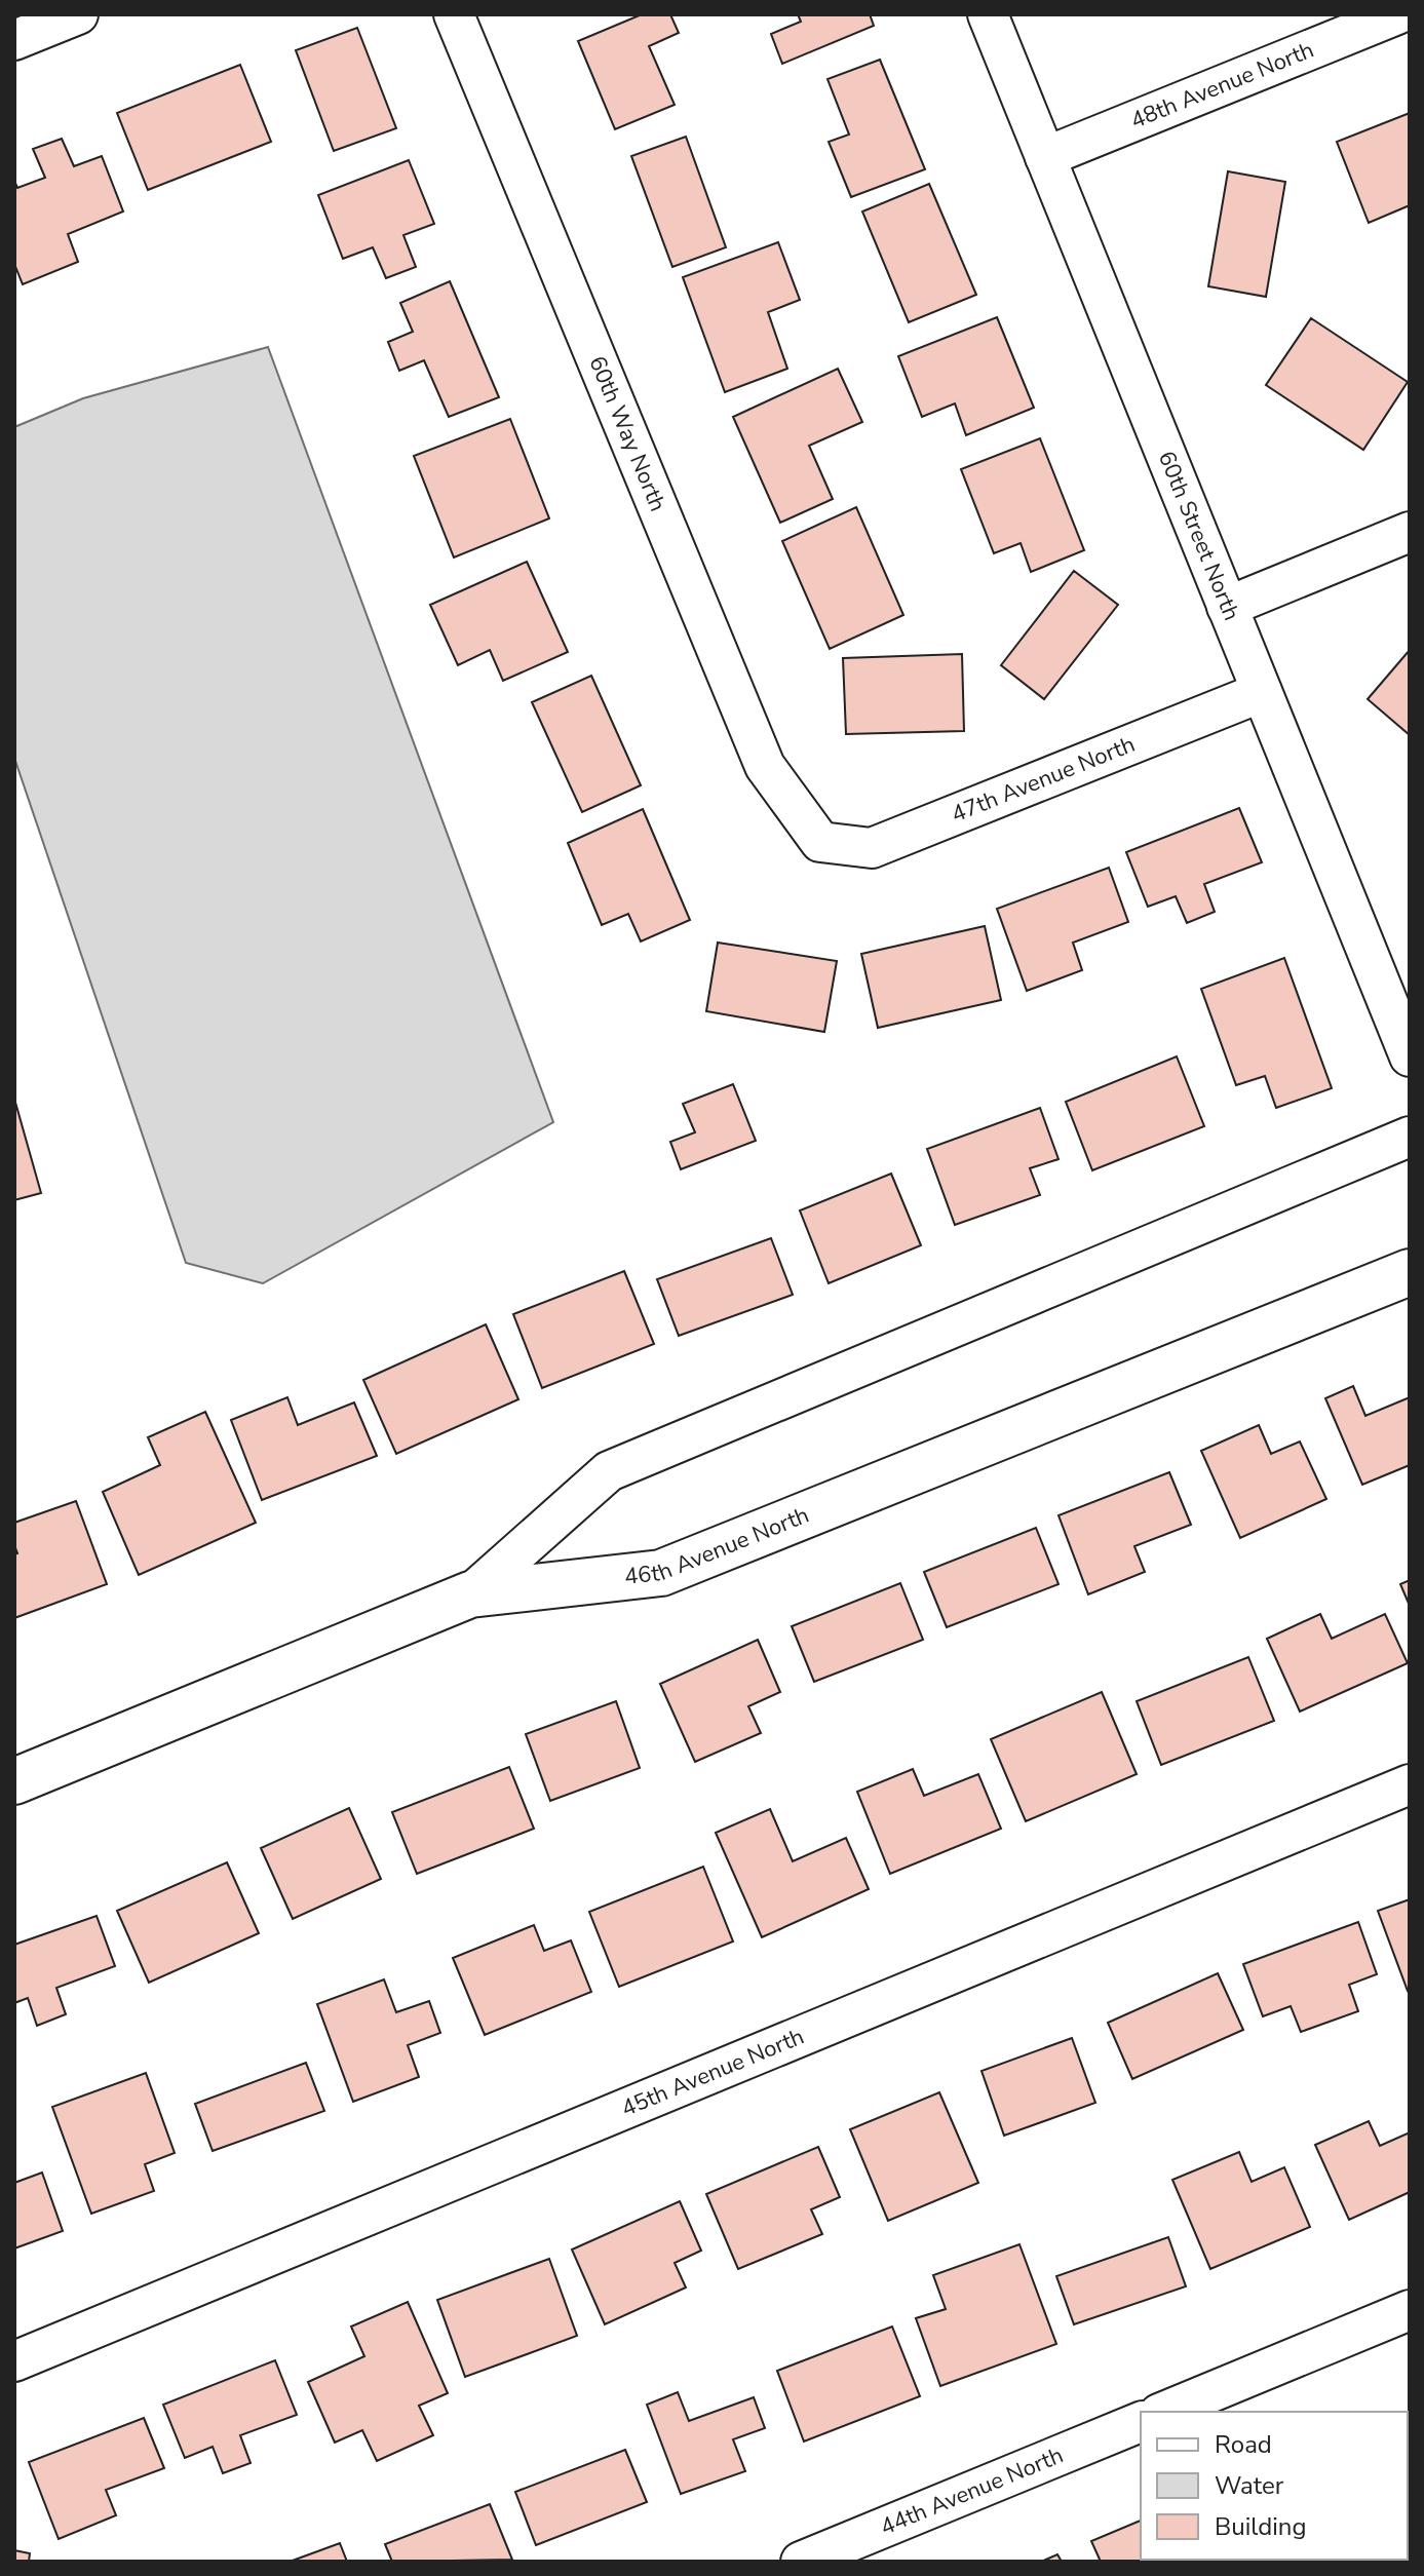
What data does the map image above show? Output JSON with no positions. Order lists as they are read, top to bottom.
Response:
{
  "streets": {
    "street": [
      "48th Avenue North",
      "60th Way North",
      "60th Street North",
      "47th Avenue North",
      "46th Avenue North",
      "45th Avenue North",
      "44th Avenue North"
    ]
  },
  "crossings": [
    ["48th Avenue North", "60th Street North"],
    ["60th Way North", "47th Avenue North"],
    ["60th Street North", "47th Avenue North"]
  ],
  "legend": ["Road", "Water", "Building"]
}
